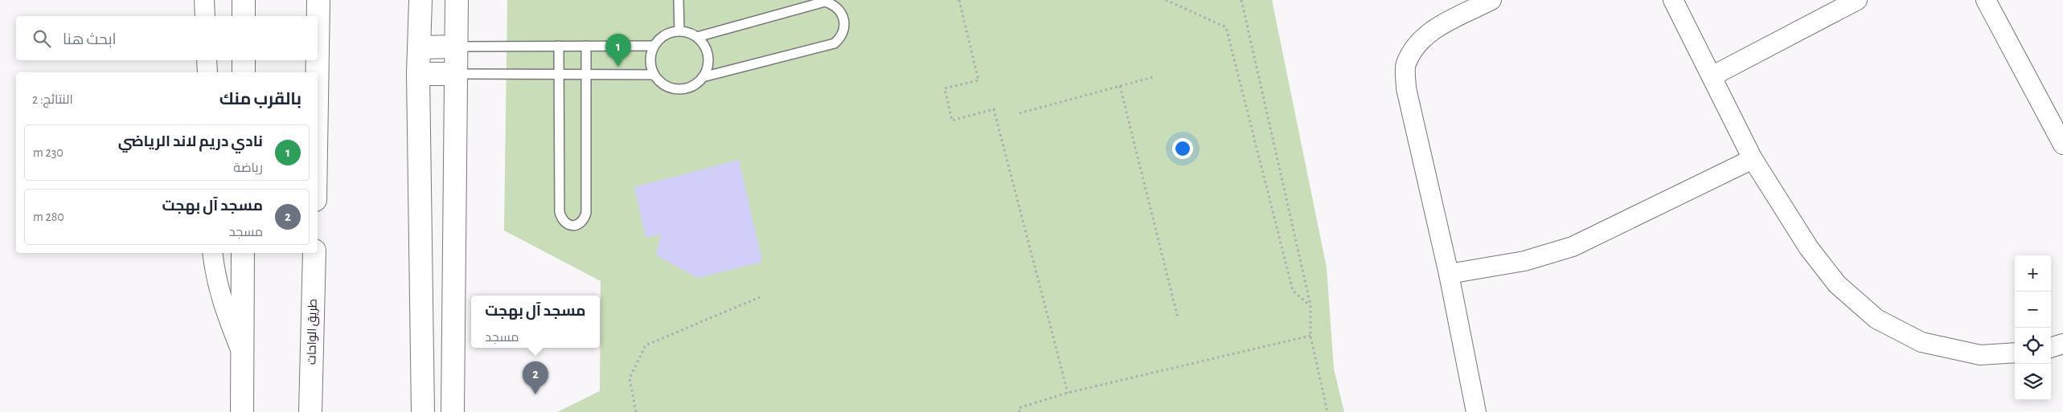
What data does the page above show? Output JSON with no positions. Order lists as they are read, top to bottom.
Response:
{
  "streets": {
    "main road": ["طريق الواحات"]
  },
  "page": {
    "search": "ابحث هنا",
    "pins": ["1", "2"],
    "heading": ["بالقرب منك", "النتائج: 2"],
    "list": [
      {
        "mark": "1",
        "name": "نادي دريم لاند الرياضي",
        "note": "رياضة",
        "value": "230 m"
      },
      {
        "mark": "2",
        "name": "مسجد آل بهجت",
        "note": "مسجد",
        "value": "280 m"
      }
    ],
    "map_buttons": ["+", "−"],
    "popup": ["مسجد آل بهجت", "مسجد"]
  }
}
